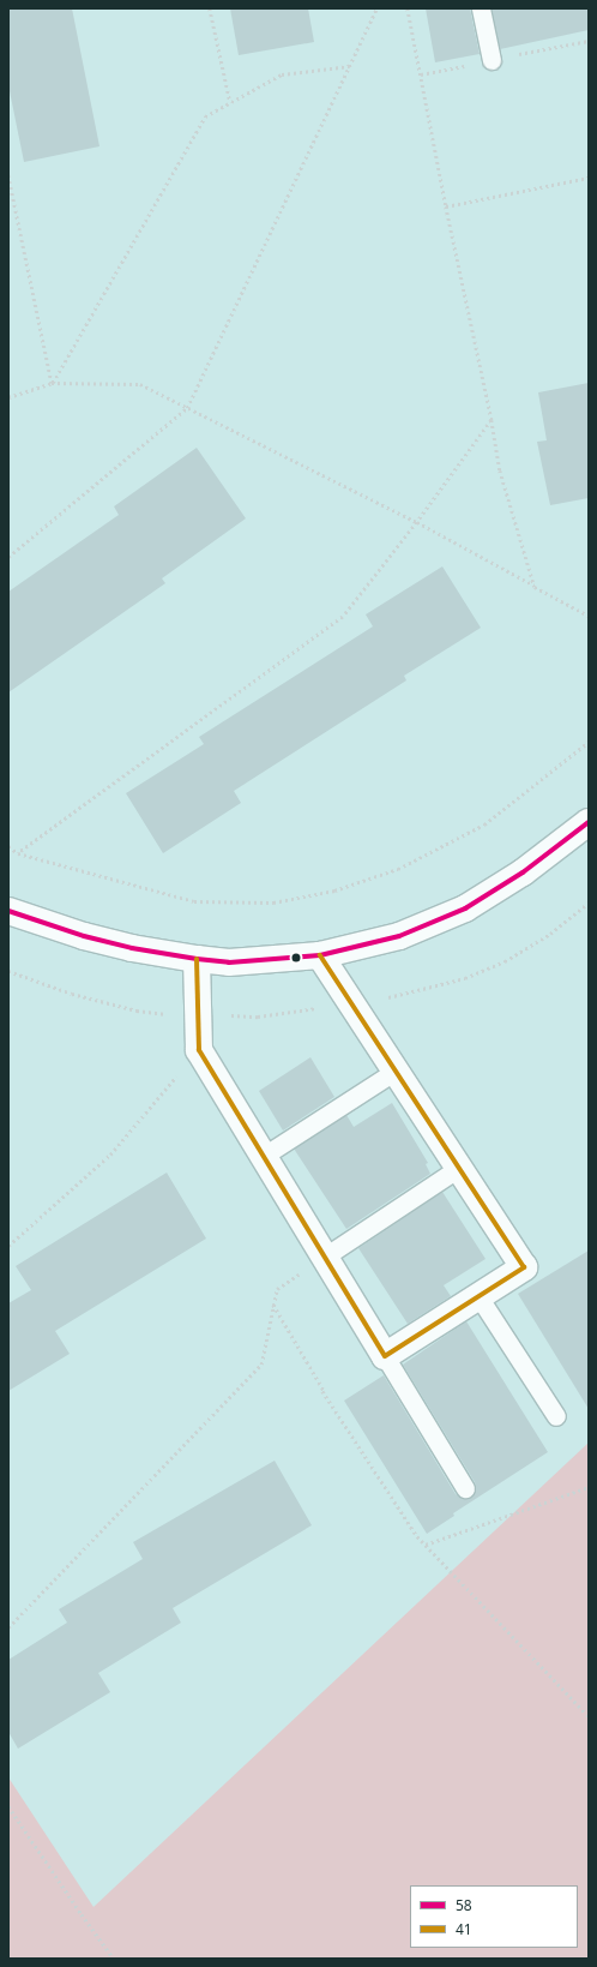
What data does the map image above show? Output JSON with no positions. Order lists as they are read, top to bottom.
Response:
{
  "lines": ["transit line 58", "transit line 41"],
  "legend": ["58", "41"]
}
